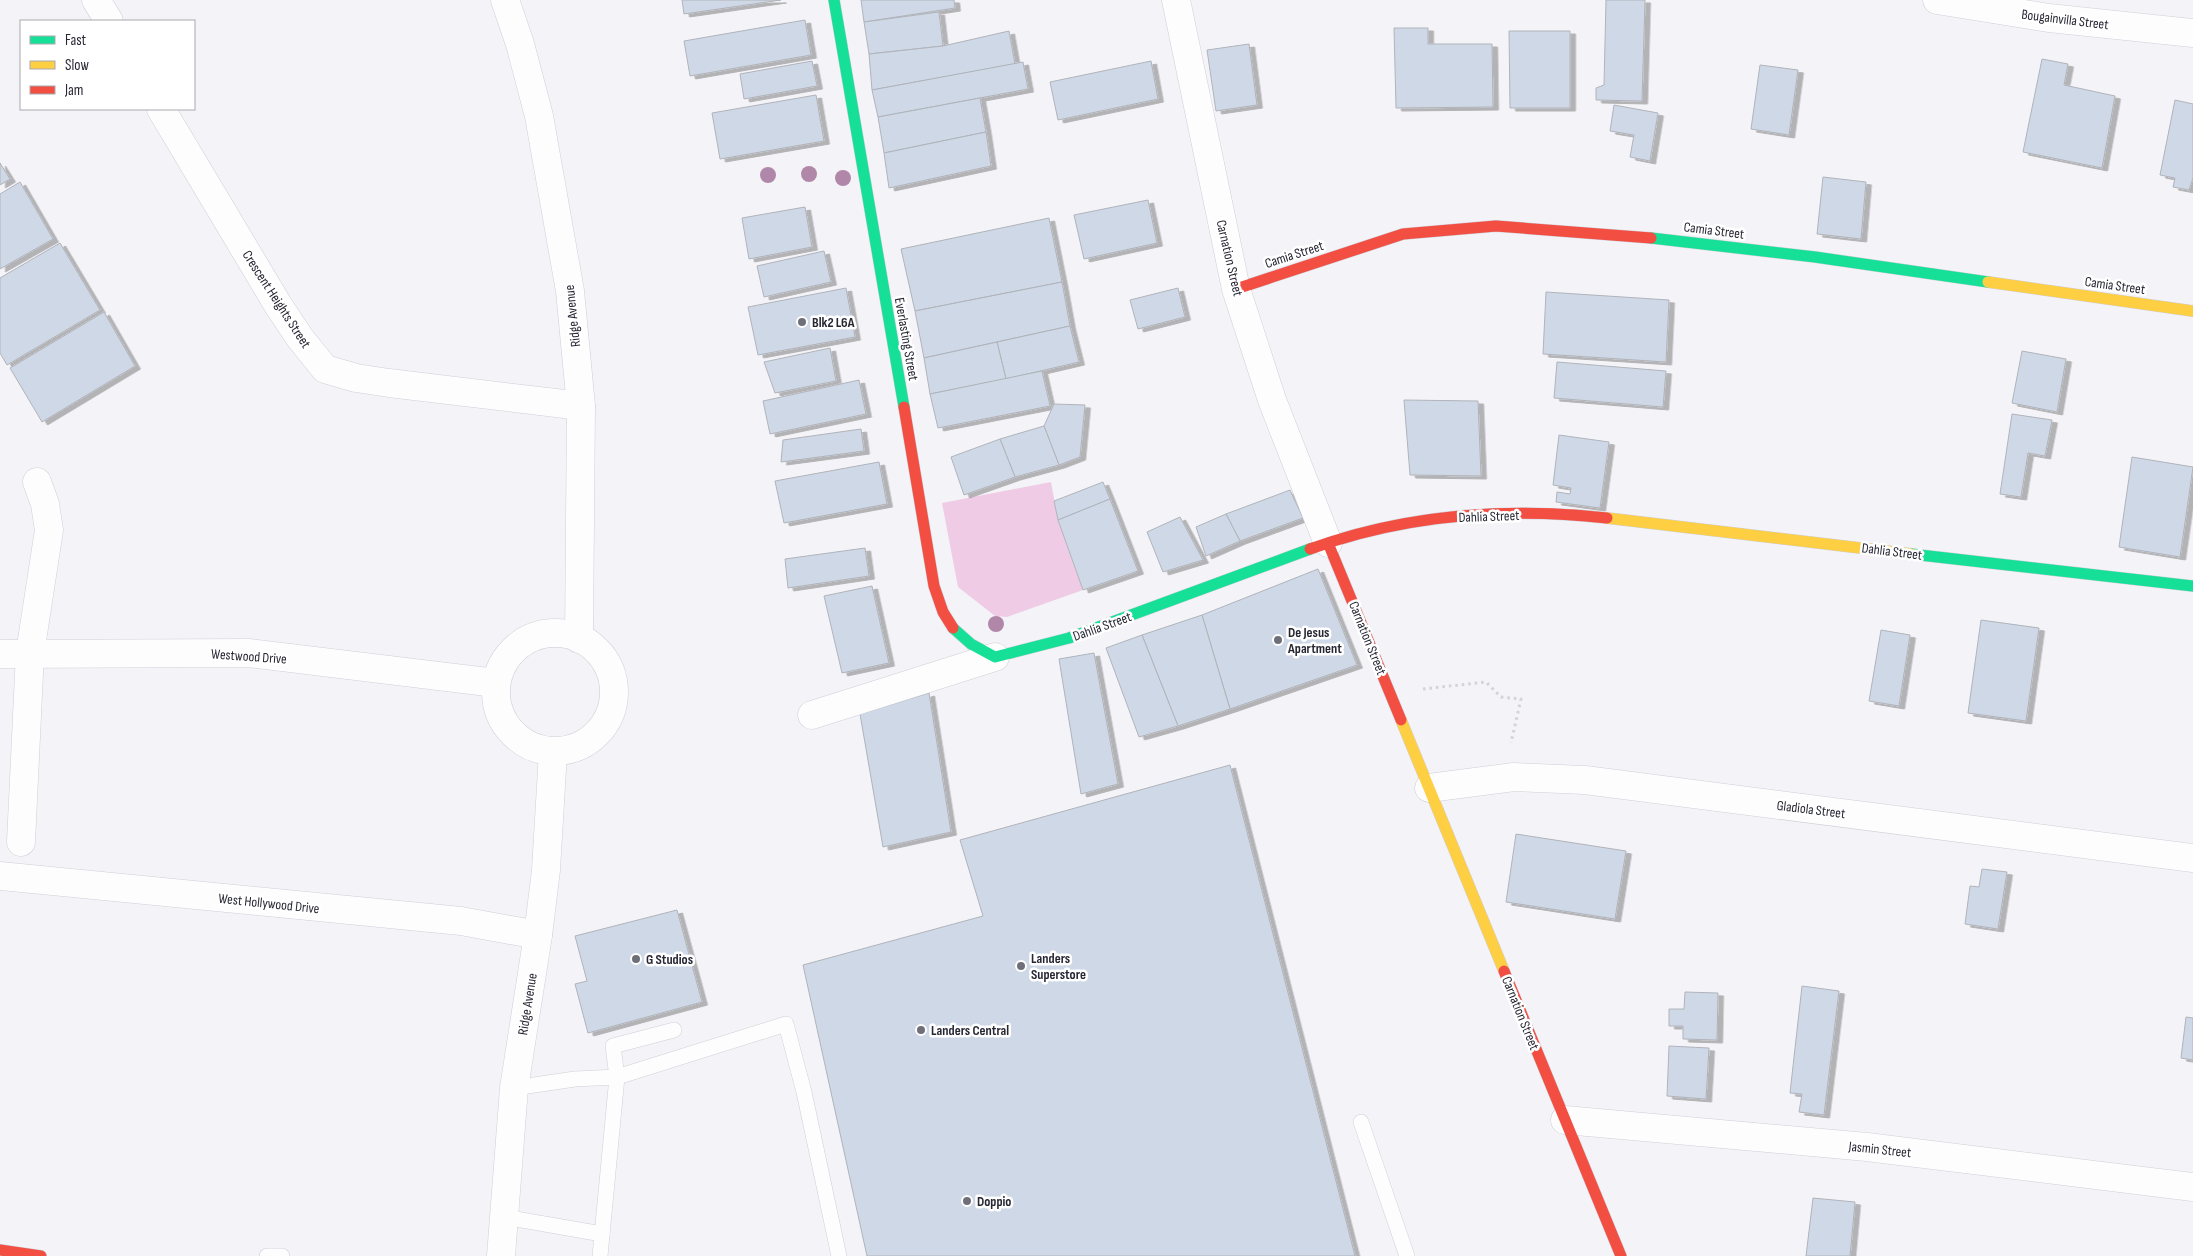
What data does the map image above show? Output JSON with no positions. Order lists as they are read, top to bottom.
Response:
{
  "streets": {
    "street": [
      "Bougainvilla Street",
      "Camia Street",
      "Carnation Street",
      "Crescent Heights Street",
      "Ridge Avenue",
      "Everlasting Street",
      "Dahlia Street",
      "Westwood Drive",
      "Gladiola Street",
      "West Hollywood Drive",
      "Jasmin Street"
    ]
  },
  "crossings": [
    ["Camia Street", "Carnation Street"],
    ["Carnation Street", "Dahlia Street"],
    ["Carnation Street", "Gladiola Street"],
    ["Carnation Street", "Jasmin Street"],
    ["Crescent Heights Street", "Ridge Avenue"],
    ["Ridge Avenue", "Westwood Drive"],
    ["Ridge Avenue", "West Hollywood Drive"],
    ["Everlasting Street", "Dahlia Street"]
  ],
  "places": [
    "Blk2 L6A",
    "De Jesus Apartment",
    "G Studios",
    "Landers Superstore",
    "Landers Central",
    "Doppio"
  ],
  "legend": ["Fast", "Slow", "Jam"]
}
